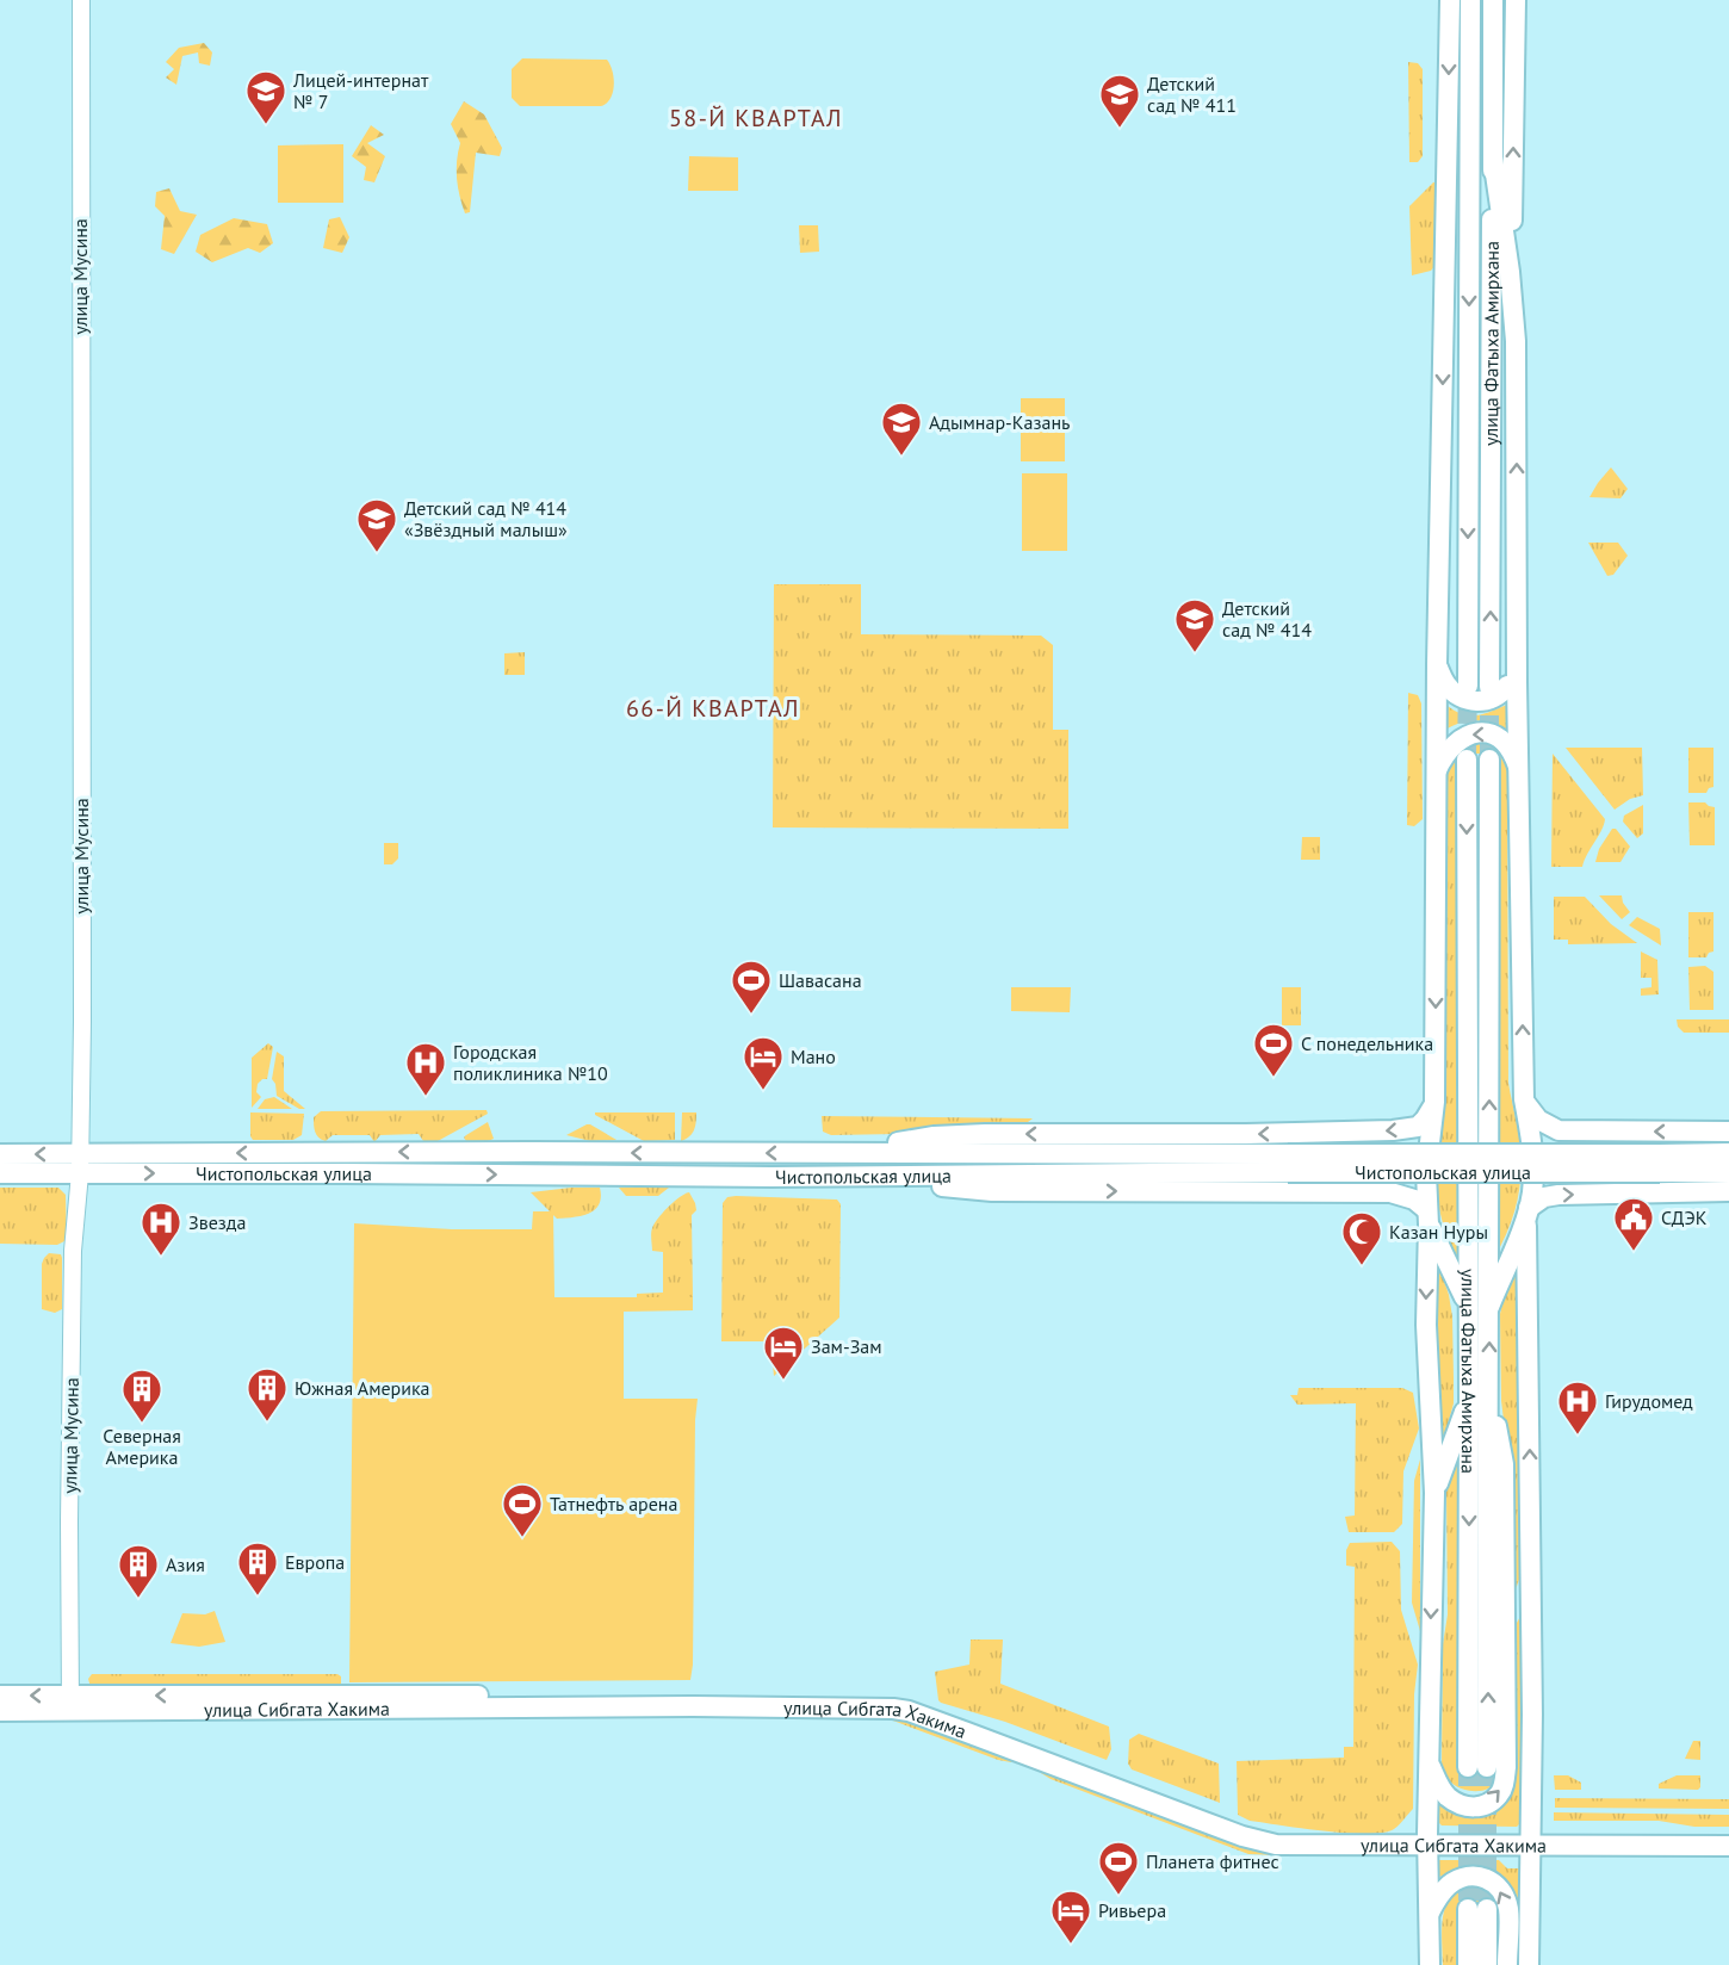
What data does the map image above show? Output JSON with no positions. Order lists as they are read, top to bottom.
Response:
{
  "streets": {
    "main road": ["улица Фатыха Амирхана", "Чистопольская улица", "улица Сибгата Хакима"],
    "street": ["улица Мусина"]
  },
  "crossings": [
    ["улица Мусина", "Чистопольская улица"],
    ["улица Мусина", "улица Сибгата Хакима"]
  ],
  "districts": ["58-Й КВАРТАЛ", "66-Й КВАРТАЛ"],
  "places": {
    "school or university": [
      "Лицей-интернат № 7",
      "Детский сад № 411",
      "Адымнар-Казань",
      "Детский сад № 414 «Звёздный малыш»",
      "Детский сад № 414"
    ],
    "sports": [
      "Шавасана",
      "С понедельника",
      "Татнефть арена",
      "Планета фитнес"
    ],
    "hotel": ["Мано", "Зам-Зам", "Ривьера"],
    "hospital": ["Городская поликлиника №10", "Звезда", "Гирудомед"],
    "public building": ["СДЭК"],
    "mosque": ["Казан Нуры"],
    "building": [
      "Южная Америка",
      "Северная Америка",
      "Европа",
      "Азия"
    ]
  }
}
